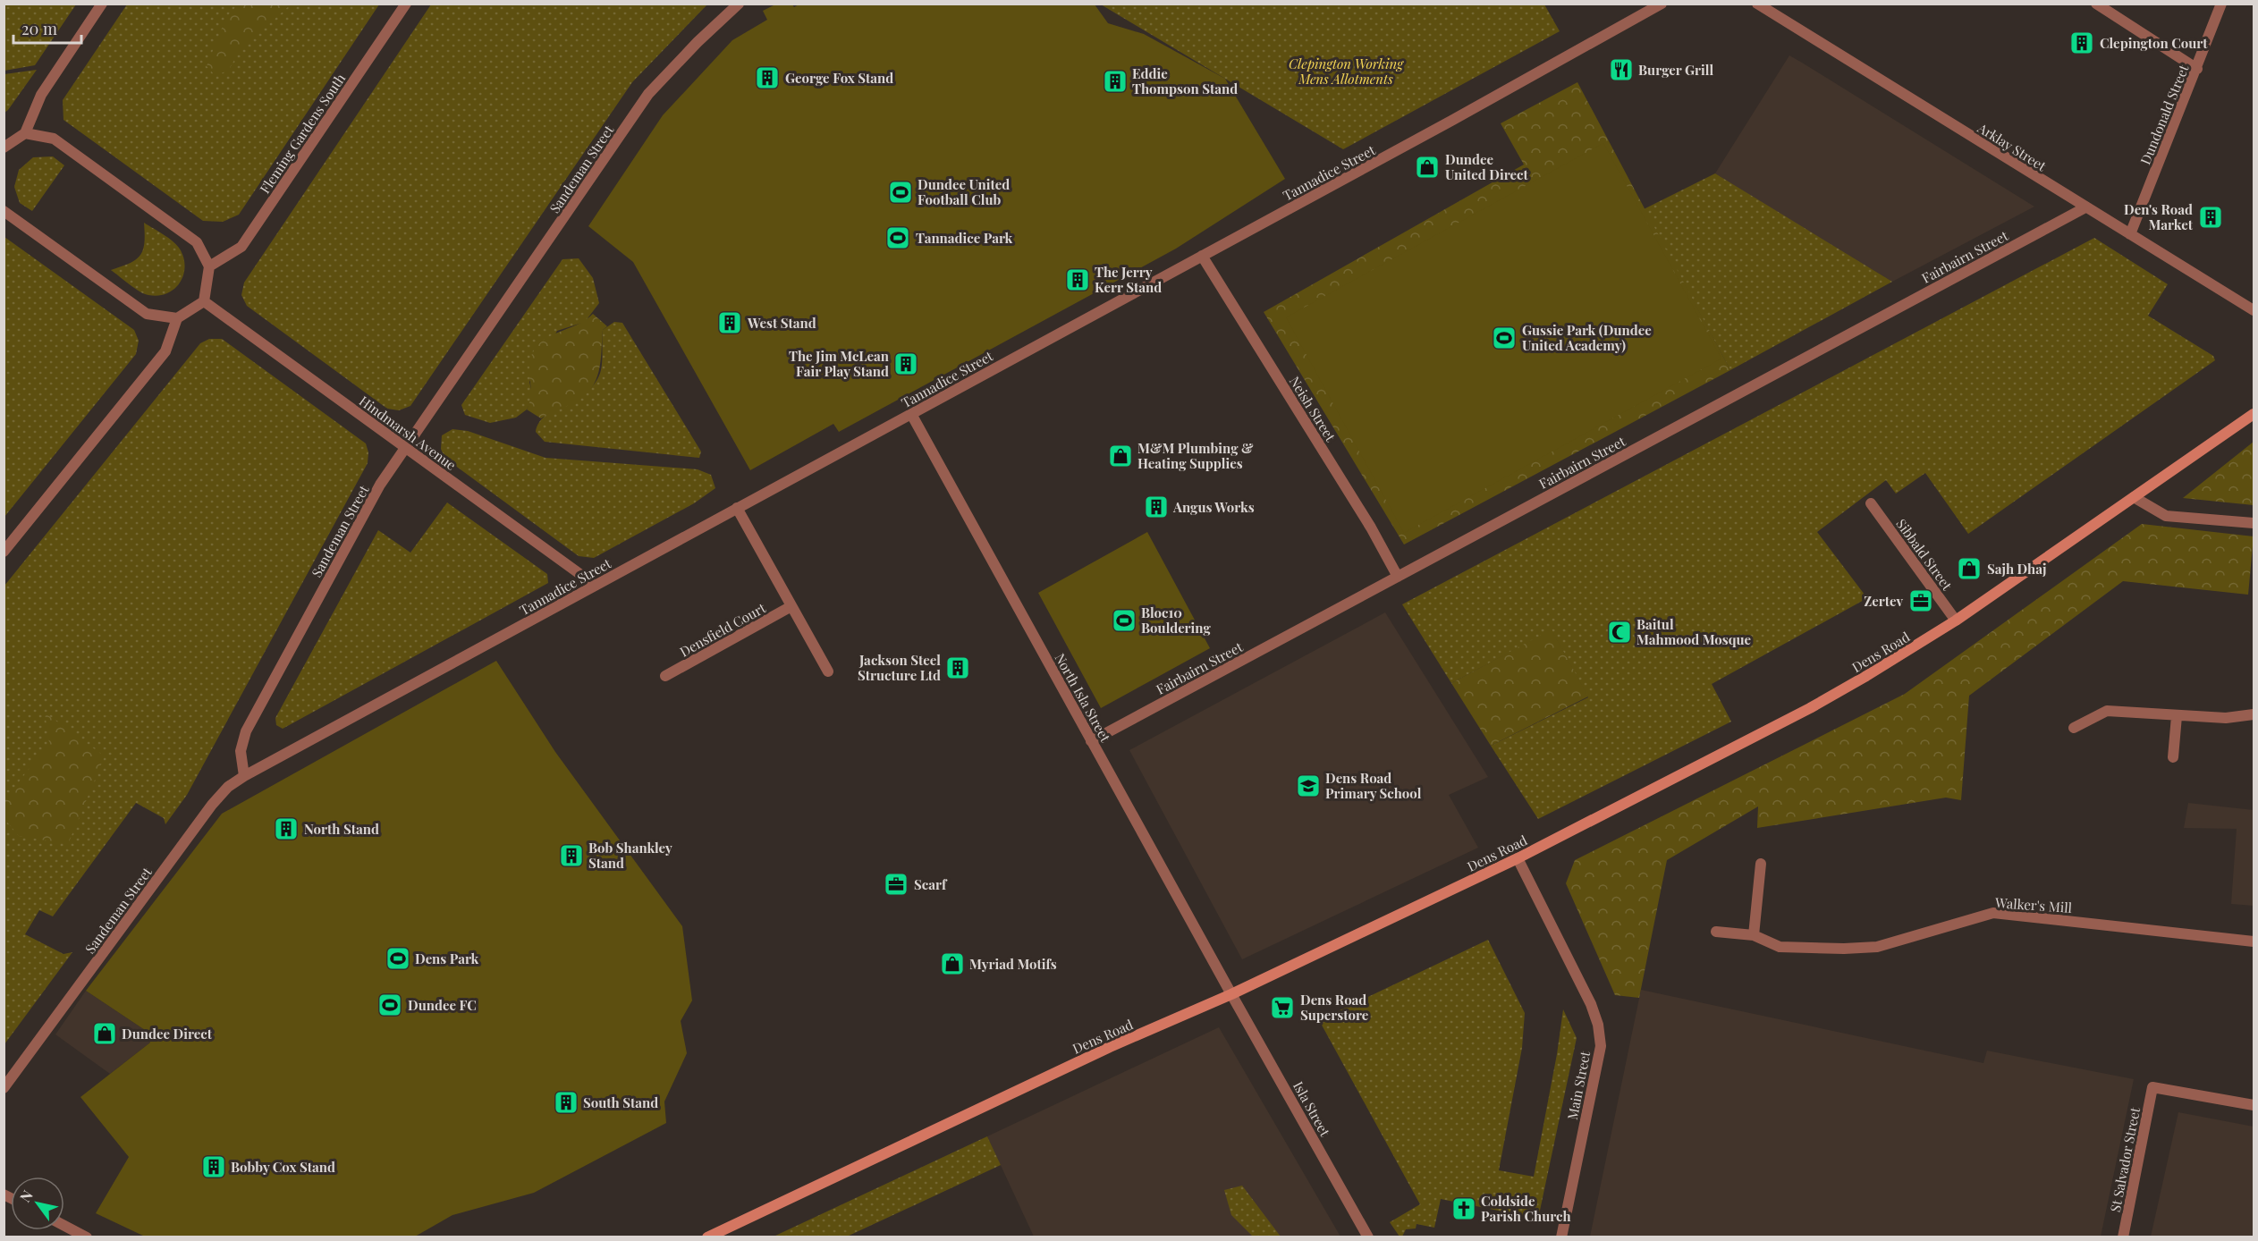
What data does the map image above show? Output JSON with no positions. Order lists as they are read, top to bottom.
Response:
{
  "streets": {
    "main road": ["Dens Road"],
    "street": [
      "Dundonald Street",
      "Fleming Gardens South",
      "Arklay Street",
      "Sandeman Street",
      "Tannadice Street",
      "Fairbairn Street",
      "Neish Street",
      "Hindmarsh Avenue",
      "Sibbald Street",
      "Densfield Court",
      "North Isla Street",
      "Walker's Mill",
      "Main Street",
      "Isla Street",
      "St Salvador Street"
    ]
  },
  "crossings": [
    ["Dundonald Street", "Arklay Street"],
    ["Arklay Street", "Fairbairn Street"],
    ["Sandeman Street", "Tannadice Street"],
    ["Sandeman Street", "Hindmarsh Avenue"],
    ["Tannadice Street", "Neish Street"],
    ["Tannadice Street", "Hindmarsh Avenue"],
    ["Tannadice Street", "North Isla Street"],
    ["Fairbairn Street", "Neish Street"],
    ["Fairbairn Street", "North Isla Street"],
    ["Sibbald Street", "Dens Road"],
    ["Dens Road", "North Isla Street"],
    ["Dens Road", "Main Street"],
    ["Dens Road", "Isla Street"],
    ["North Isla Street", "Isla Street"]
  ],
  "parks": ["Clepington Working Mens Allotments"],
  "places": {
    "building": [
      "Clepington Court",
      "George Fox Stand",
      "Eddie Thompson Stand",
      "Den's Road Market",
      "The Jerry Kerr Stand",
      "West Stand",
      "The Jim McLean Fair Play Stand",
      "Angus Works",
      "Jackson Steel Structure Ltd",
      "North Stand",
      "Bob Shankley Stand",
      "South Stand",
      "Bobby Cox Stand"
    ],
    "restaurant": ["Burger Grill"],
    "shop": [
      "Dundee United Direct",
      "M&M Plumbing & Heating Supplies",
      "Sajh Dhaj",
      "Myriad Motifs",
      "Dundee Direct"
    ],
    "sports": [
      "Dundee United Football Club",
      "Tannadice Park",
      "Gussie Park (Dundee United Academy)",
      "Bloc10 Bouldering",
      "Dens Park",
      "Dundee FC"
    ],
    "office": ["Zertev", "Scarf"],
    "mosque": ["Baitul Mahmood Mosque"],
    "school or university": ["Dens Road Primary School"],
    "supermarket": ["Dens Road Superstore"],
    "church": ["Coldside Parish Church"]
  },
  "scale_bar": "20 m",
  "north": "top left"
}
